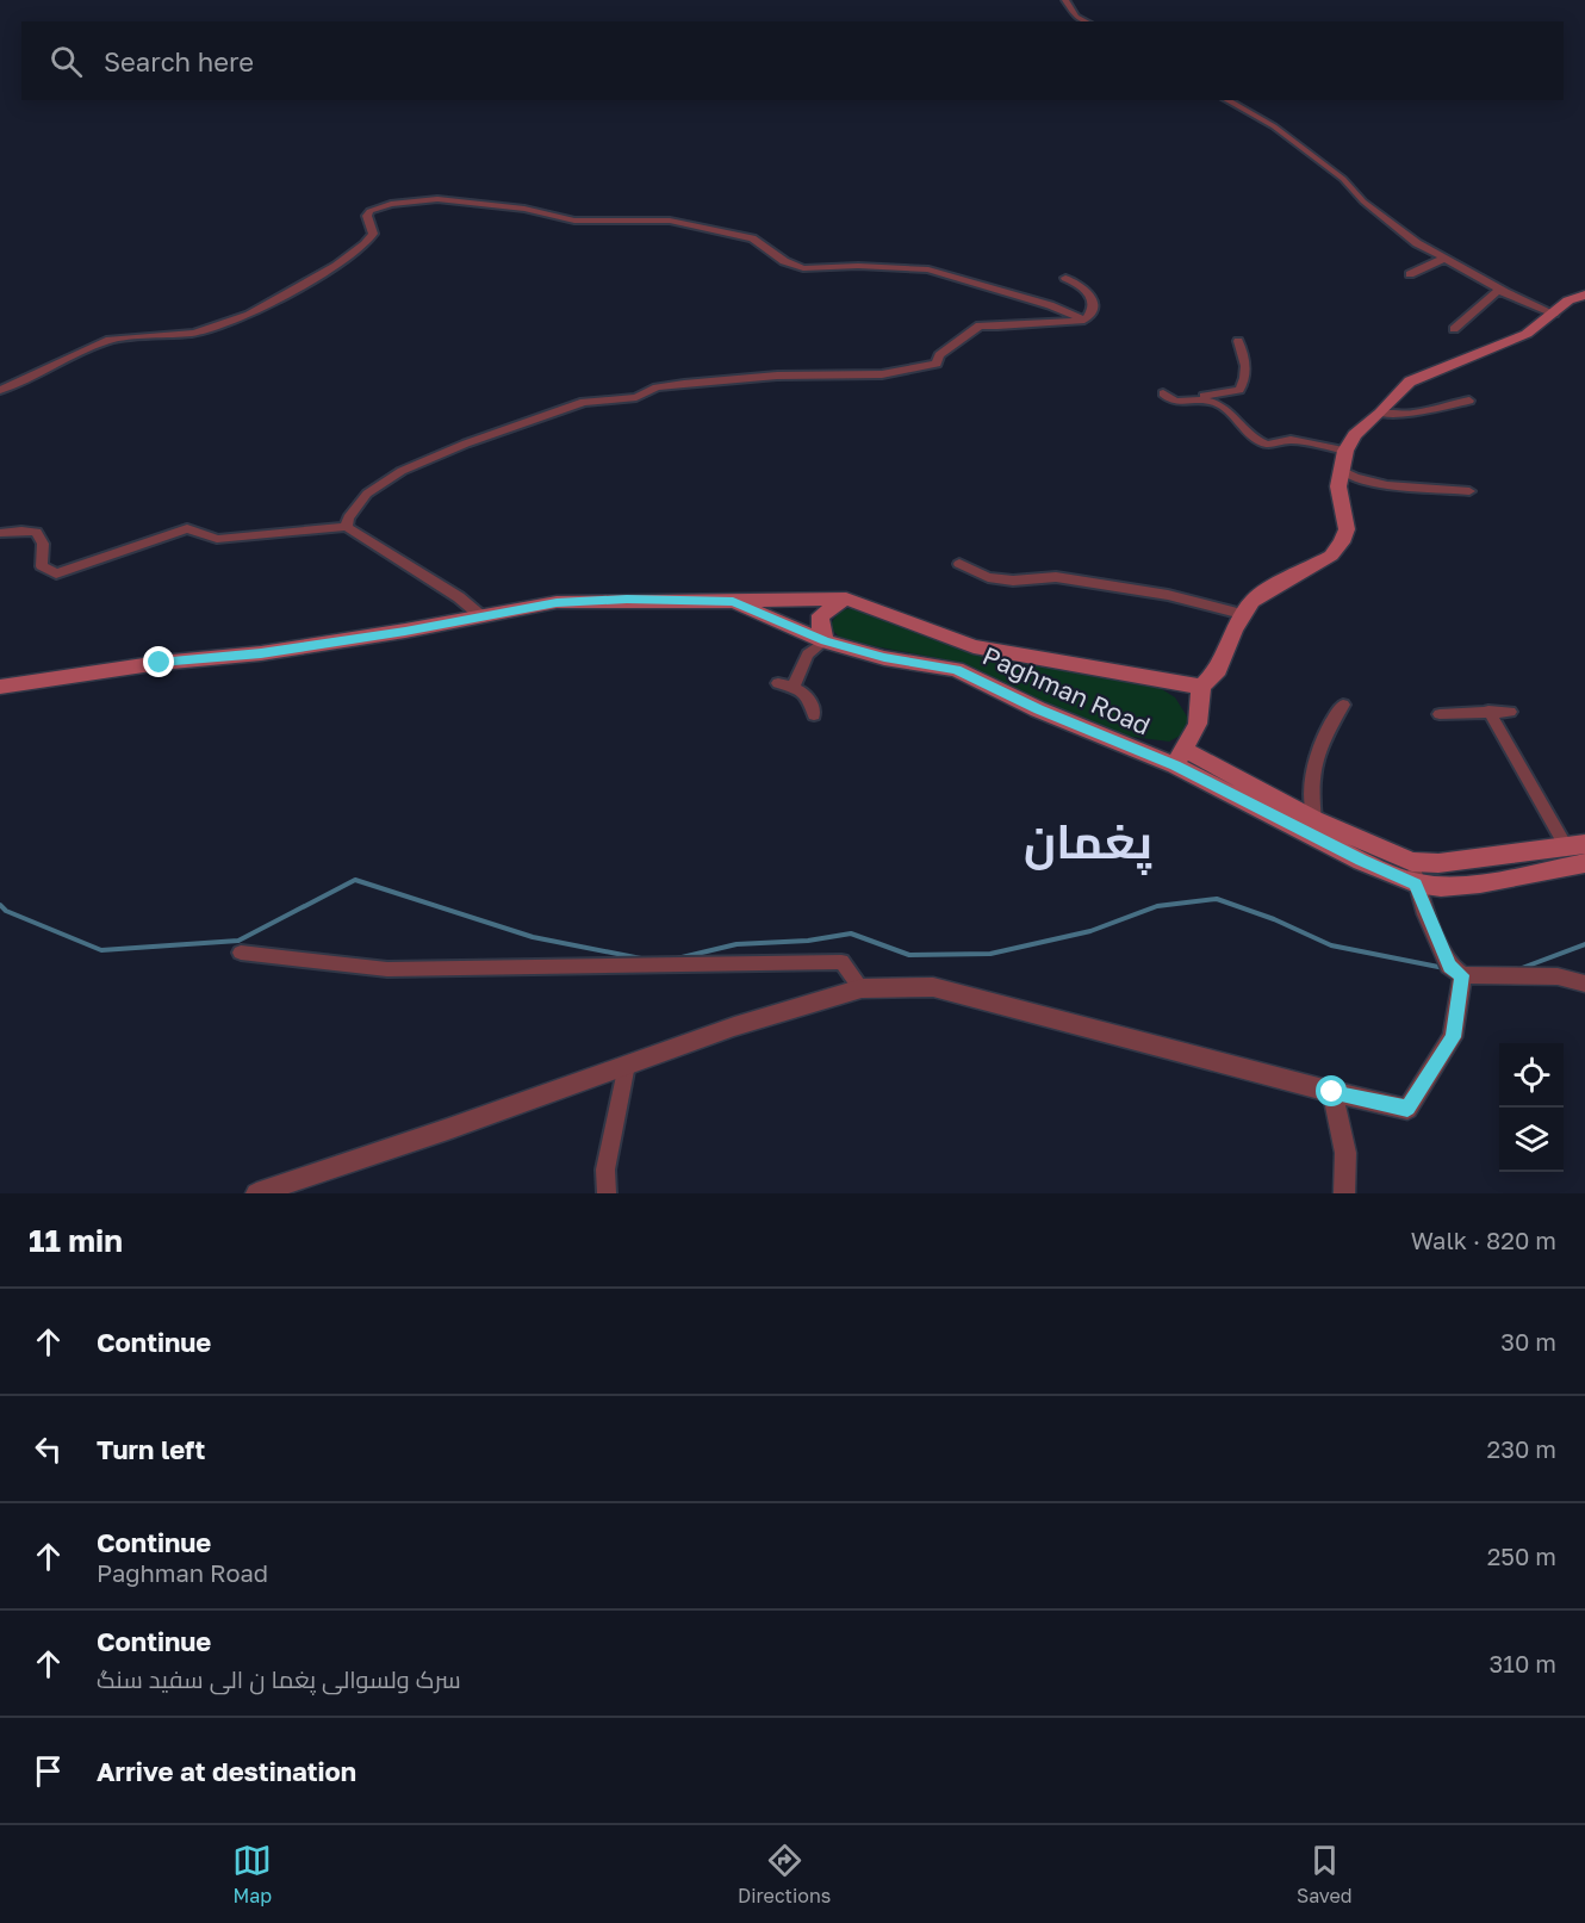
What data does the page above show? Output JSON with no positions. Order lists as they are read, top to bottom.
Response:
{
  "streets": {
    "main road": ["Paghman Road"]
  },
  "districts": ["پغمان"],
  "page": {
    "search": "Search here",
    "heading": ["11 min", "Walk · 820 m"],
    "list": [
      ["Continue", "30 m"],
      ["Turn left", "230 m"],
      ["Continue", "Paghman Road", "250 m"],
      ["Continue", "سرک ولسوالی پغما ن الی سفید سنگ", "310 m"],
      "Arrive at destination"
    ],
    "nav": ["Map", "Directions", "Saved"]
  }
}
